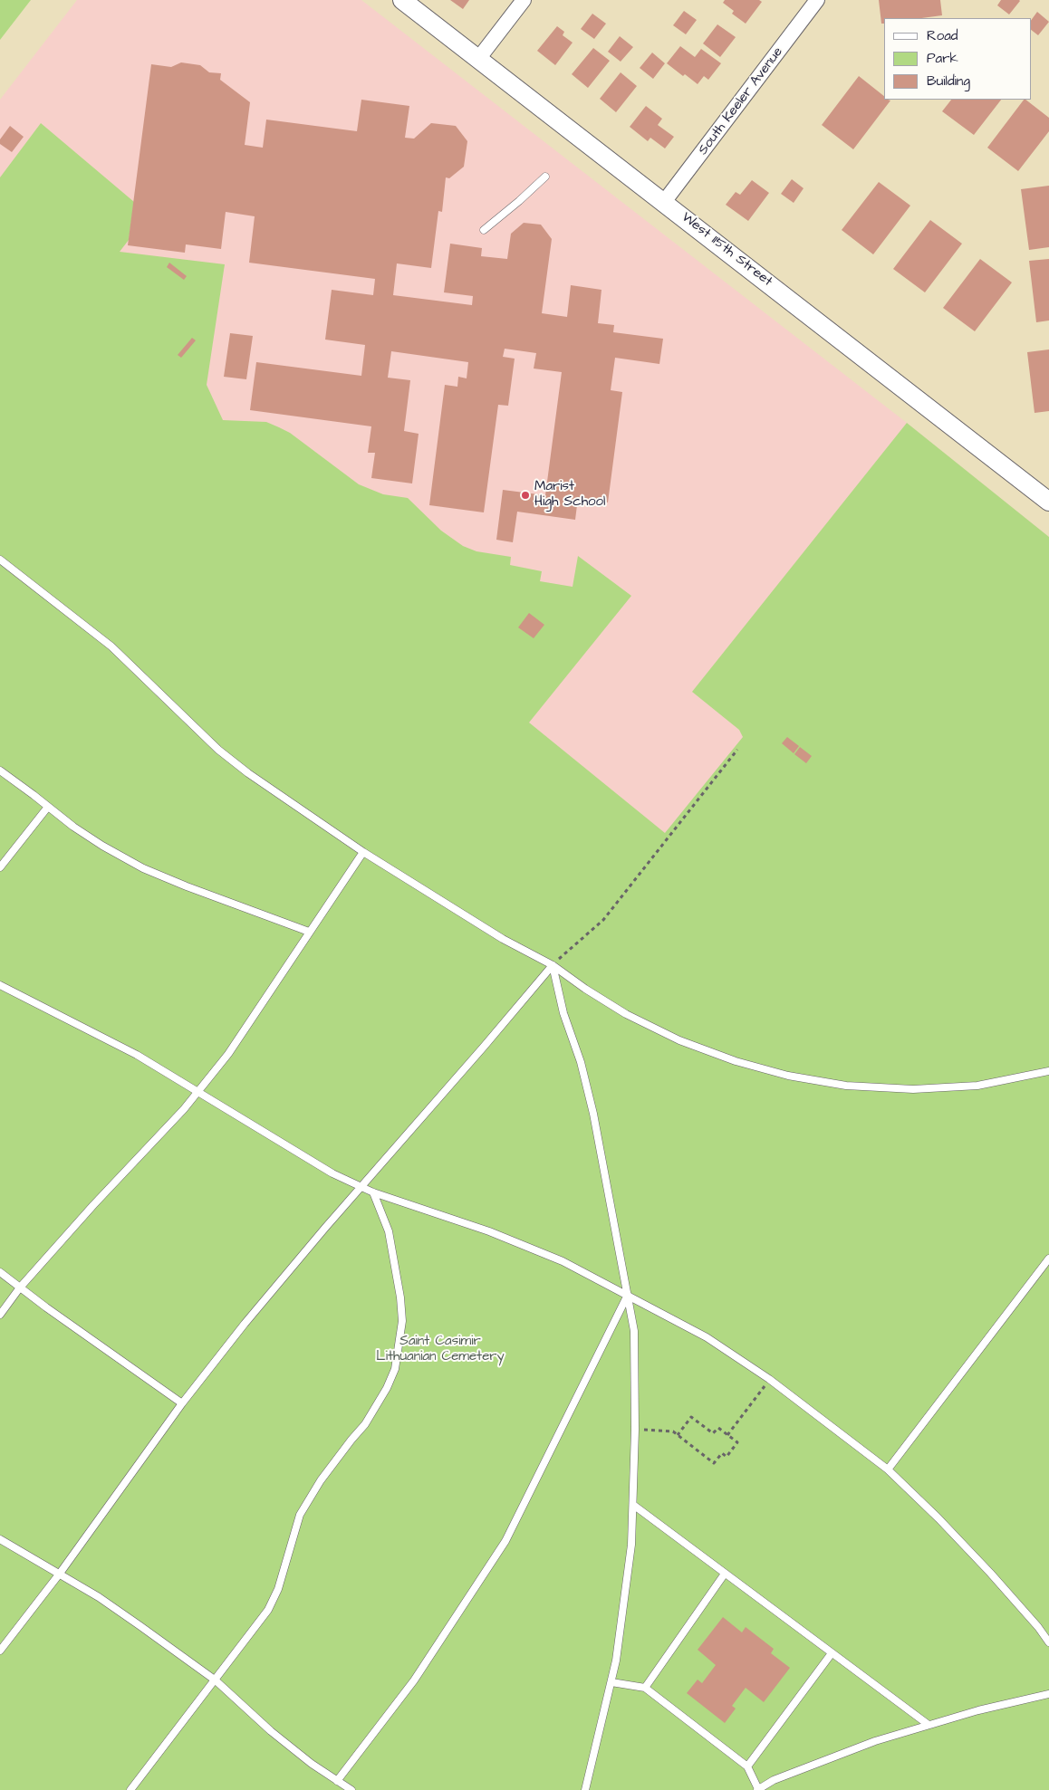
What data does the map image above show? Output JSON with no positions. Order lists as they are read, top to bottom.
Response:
{
  "streets": {
    "street": ["South Keeler Avenue", "West 115th Street"]
  },
  "crossings": [
    ["South Keeler Avenue", "West 115th Street"]
  ],
  "parks": ["Saint Casimir Lithuanian Cemetery"],
  "places": ["Marist High School"],
  "legend": ["Road", "Park", "Building"]
}
